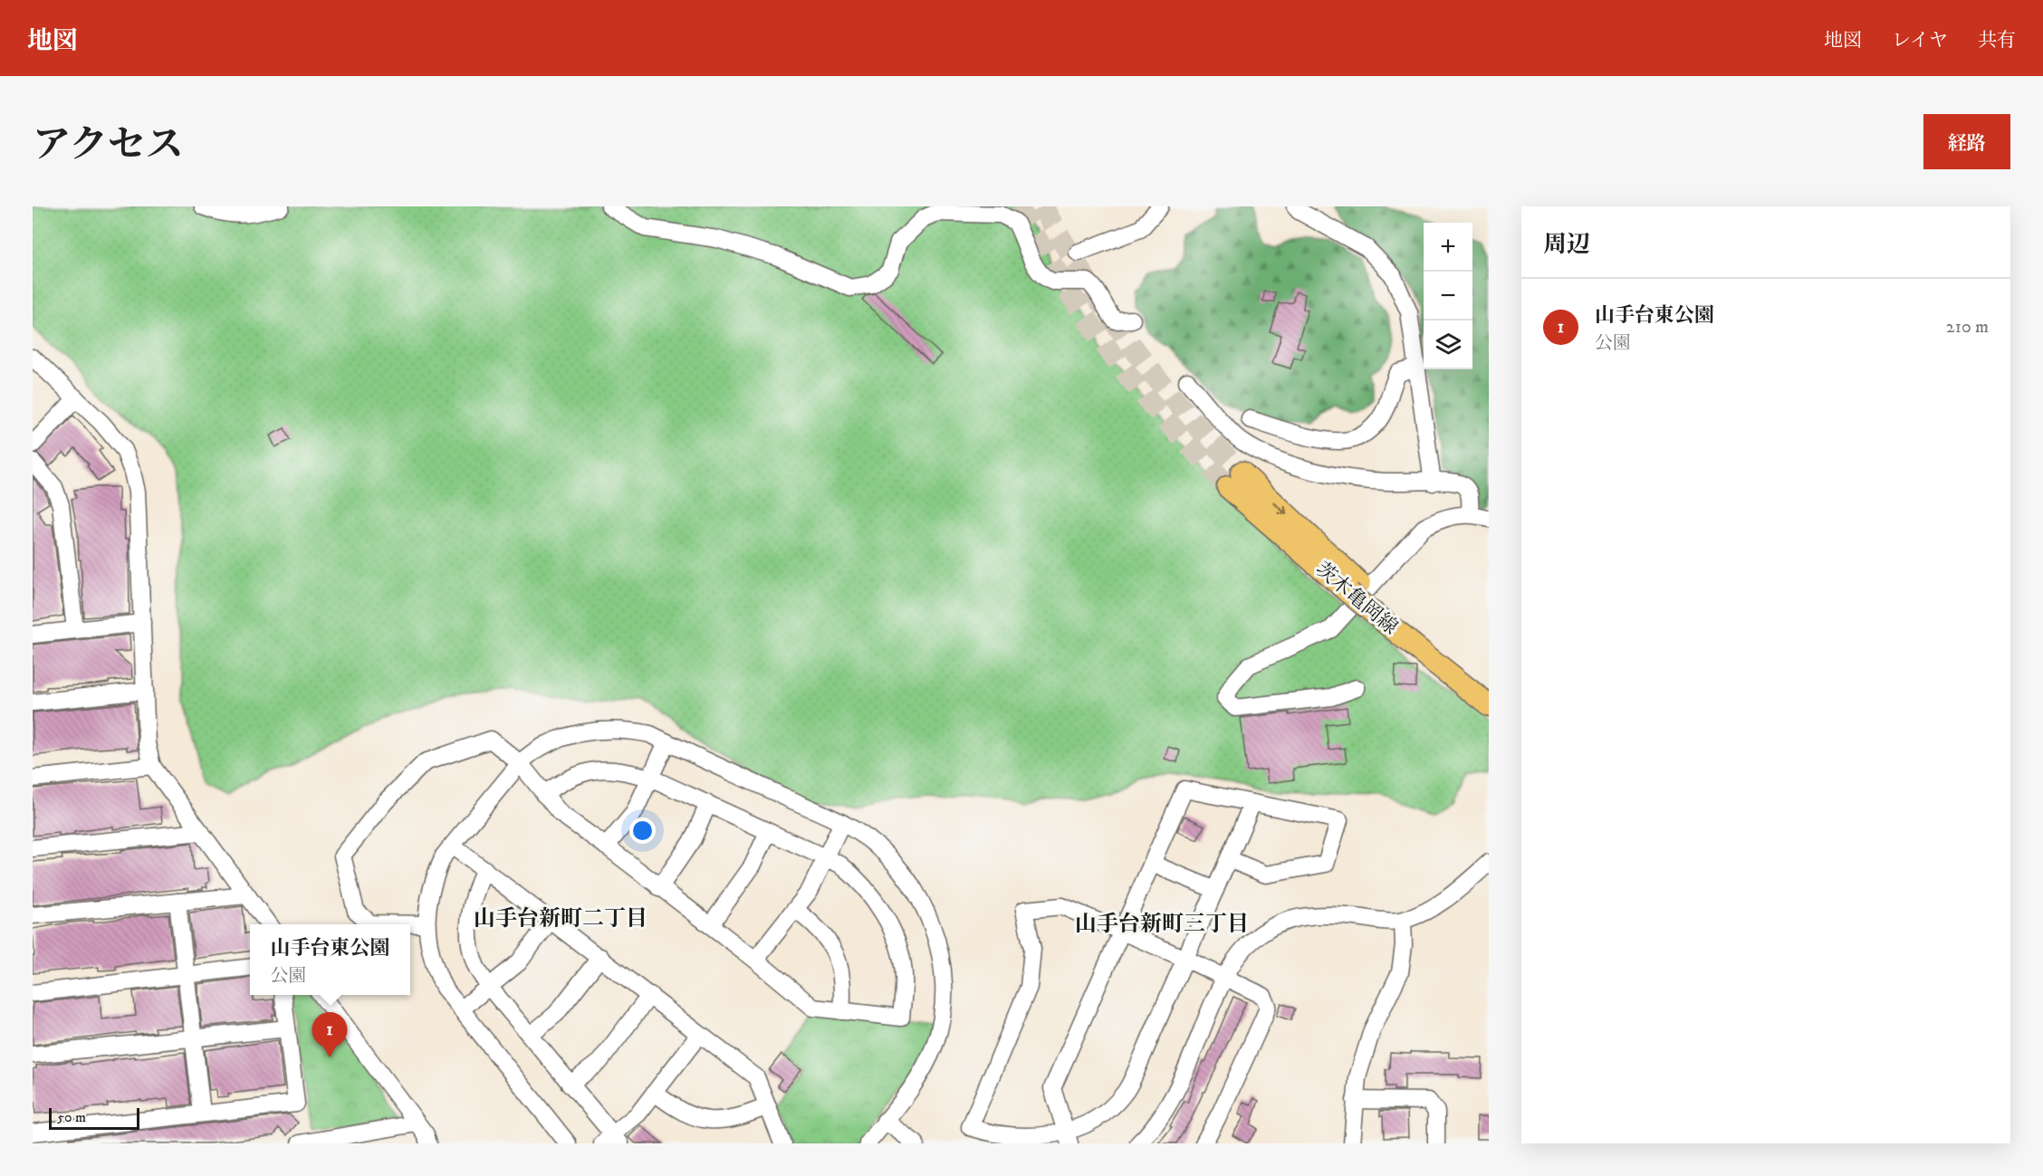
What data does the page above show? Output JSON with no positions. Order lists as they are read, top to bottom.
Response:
{
  "streets": {
    "main road": ["茨木亀岡線"]
  },
  "districts": ["山手台新町二丁目", "山手台新町三丁目"],
  "scale_bar": "50 m",
  "page": {
    "header": "地図",
    "nav": ["地図", "レイヤ", "共有"],
    "title": "アクセス",
    "buttons": "経路",
    "heading": "周辺",
    "map_buttons": ["+", "−"],
    "list": [
      {
        "mark": "1",
        "name": "山手台東公園",
        "note": "公園",
        "value": "210 m"
      }
    ],
    "popup": ["山手台東公園", "公園"],
    "pins": "1",
    "scale": "50 m"
  }
}
